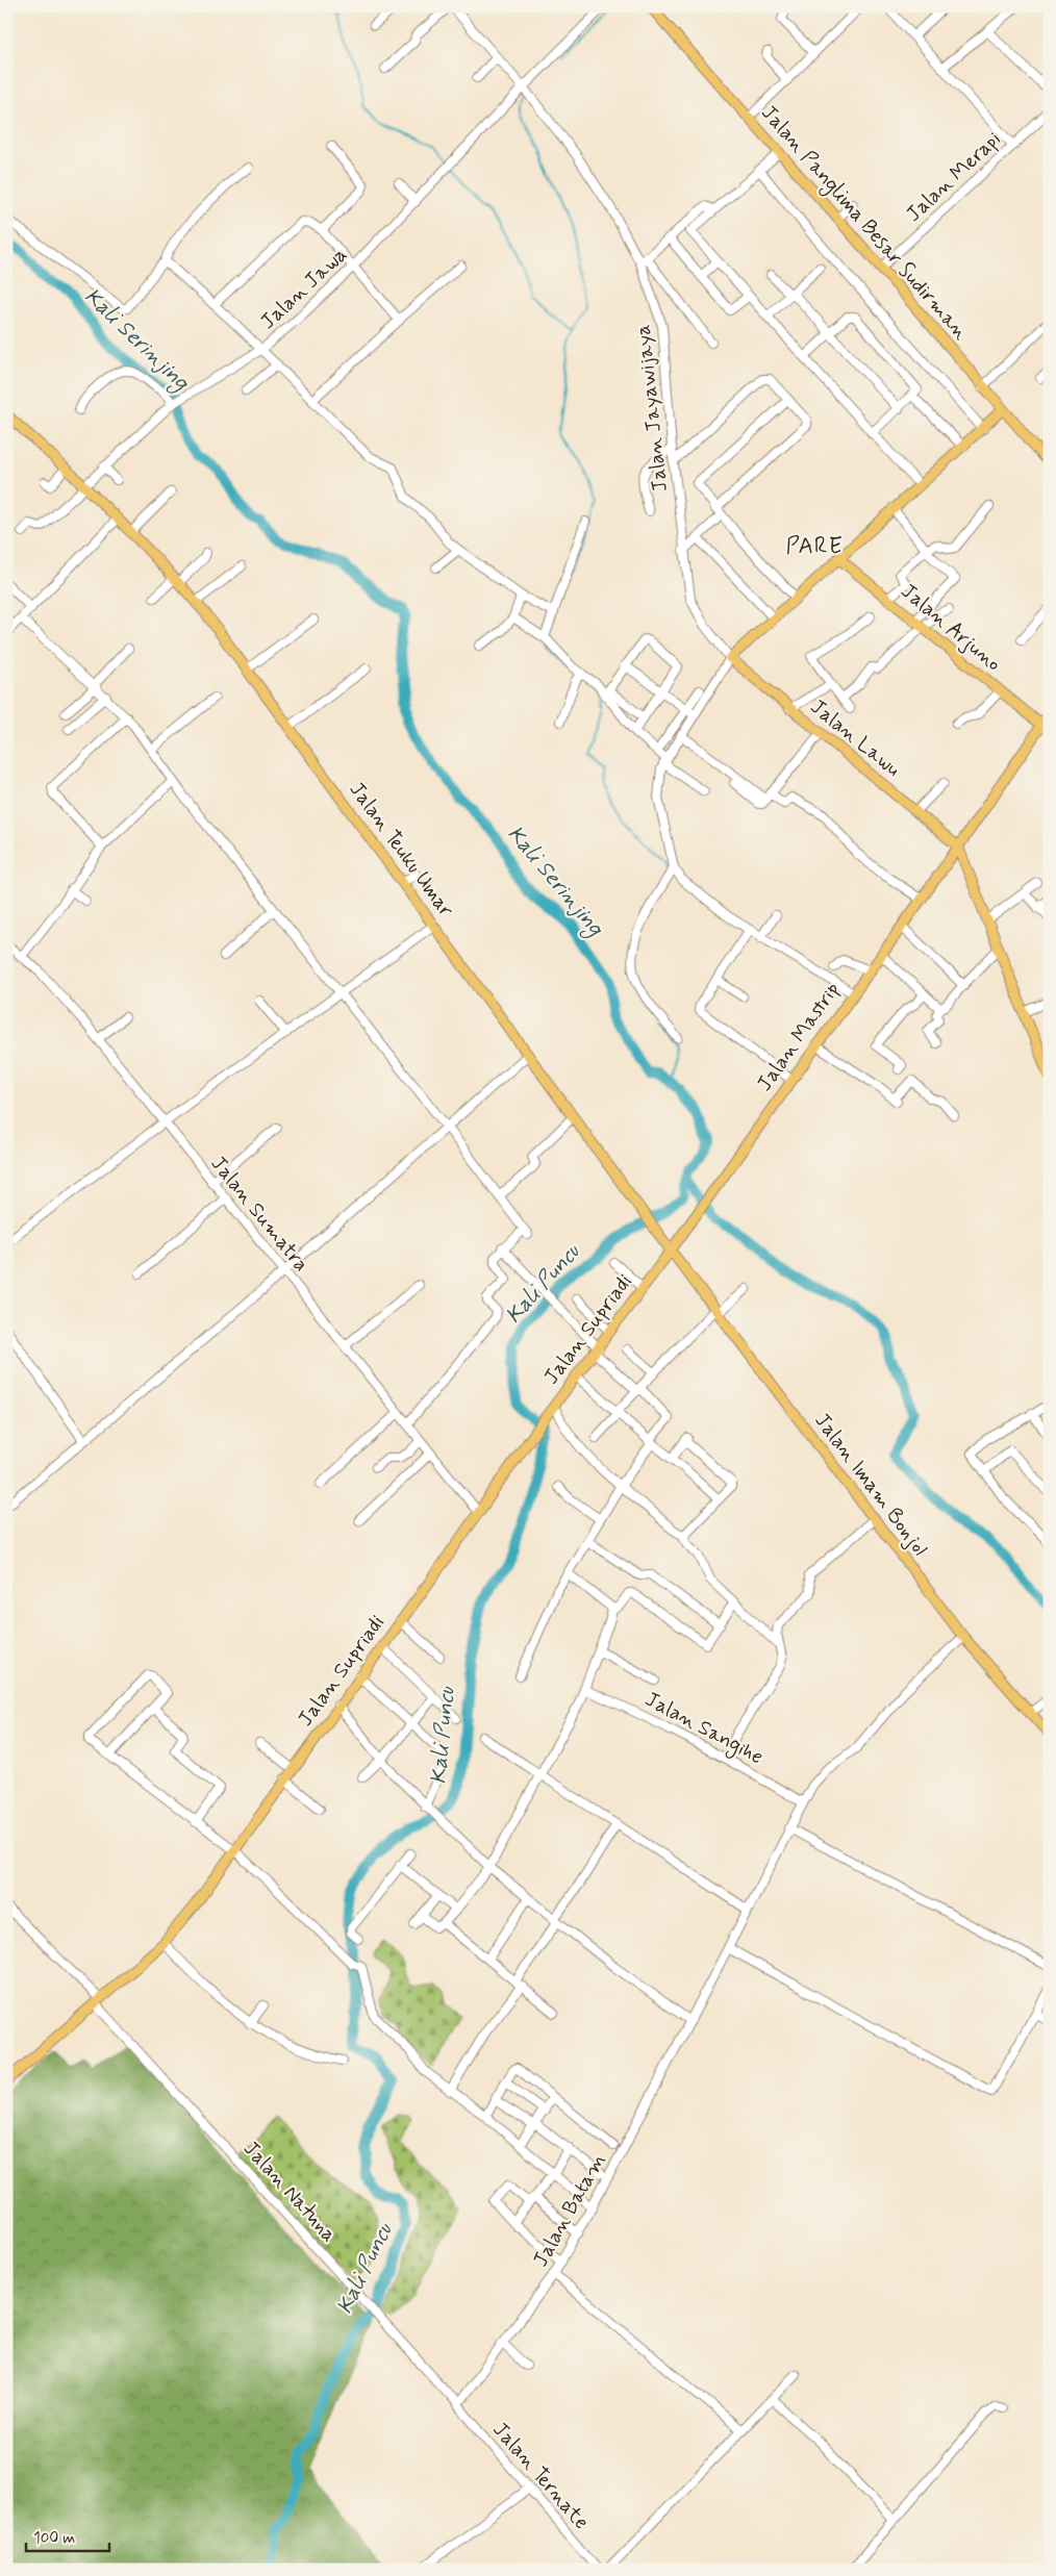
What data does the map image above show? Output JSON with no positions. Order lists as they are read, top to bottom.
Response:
{
  "streets": {
    "main road": [
      "Jalan Panglima Besar Sudirman",
      "Jalan Arjuno",
      "Jalan Lawu",
      "Jalan Teuku Umar",
      "Jalan Mastrip",
      "Jalan Supriadi",
      "Jalan Imam Bonjol"
    ],
    "street": [
      "Jalan Merapi",
      "Jalan Jawa",
      "Jalan Jayawijaya",
      "Jalan Sumatra",
      "Jalan Sangihe",
      "Jalan Natuna",
      "Jalan Batam",
      "Jalan Ternate"
    ]
  },
  "crossings": [
    ["Jalan Merapi", "Jalan Panglima Besar Sudirman"],
    ["Jalan Jawa", "Jalan Jayawijaya"],
    ["Jalan Jawa", "Jalan Teuku Umar"],
    ["Jalan Jayawijaya", "Jalan Lawu"],
    ["Jalan Arjuno", "Jalan Mastrip"],
    ["Jalan Lawu", "Jalan Mastrip"],
    ["Jalan Teuku Umar", "Jalan Mastrip"],
    ["Jalan Teuku Umar", "Jalan Supriadi"],
    ["Jalan Teuku Umar", "Jalan Imam Bonjol"],
    ["Jalan Mastrip", "Jalan Supriadi"],
    ["Jalan Mastrip", "Jalan Imam Bonjol"],
    ["Jalan Sumatra", "Jalan Supriadi"],
    ["Jalan Supriadi", "Jalan Imam Bonjol"],
    ["Jalan Supriadi", "Jalan Natuna"],
    ["Jalan Imam Bonjol", "Jalan Batam"],
    ["Jalan Sangihe", "Jalan Batam"],
    ["Jalan Natuna", "Jalan Batam"],
    ["Jalan Natuna", "Jalan Ternate"],
    ["Jalan Batam", "Jalan Ternate"]
  ],
  "districts": ["PARE"],
  "water": ["Kali Serinjing", "Kali Puncu"],
  "scale_bar": "100 m"
}
